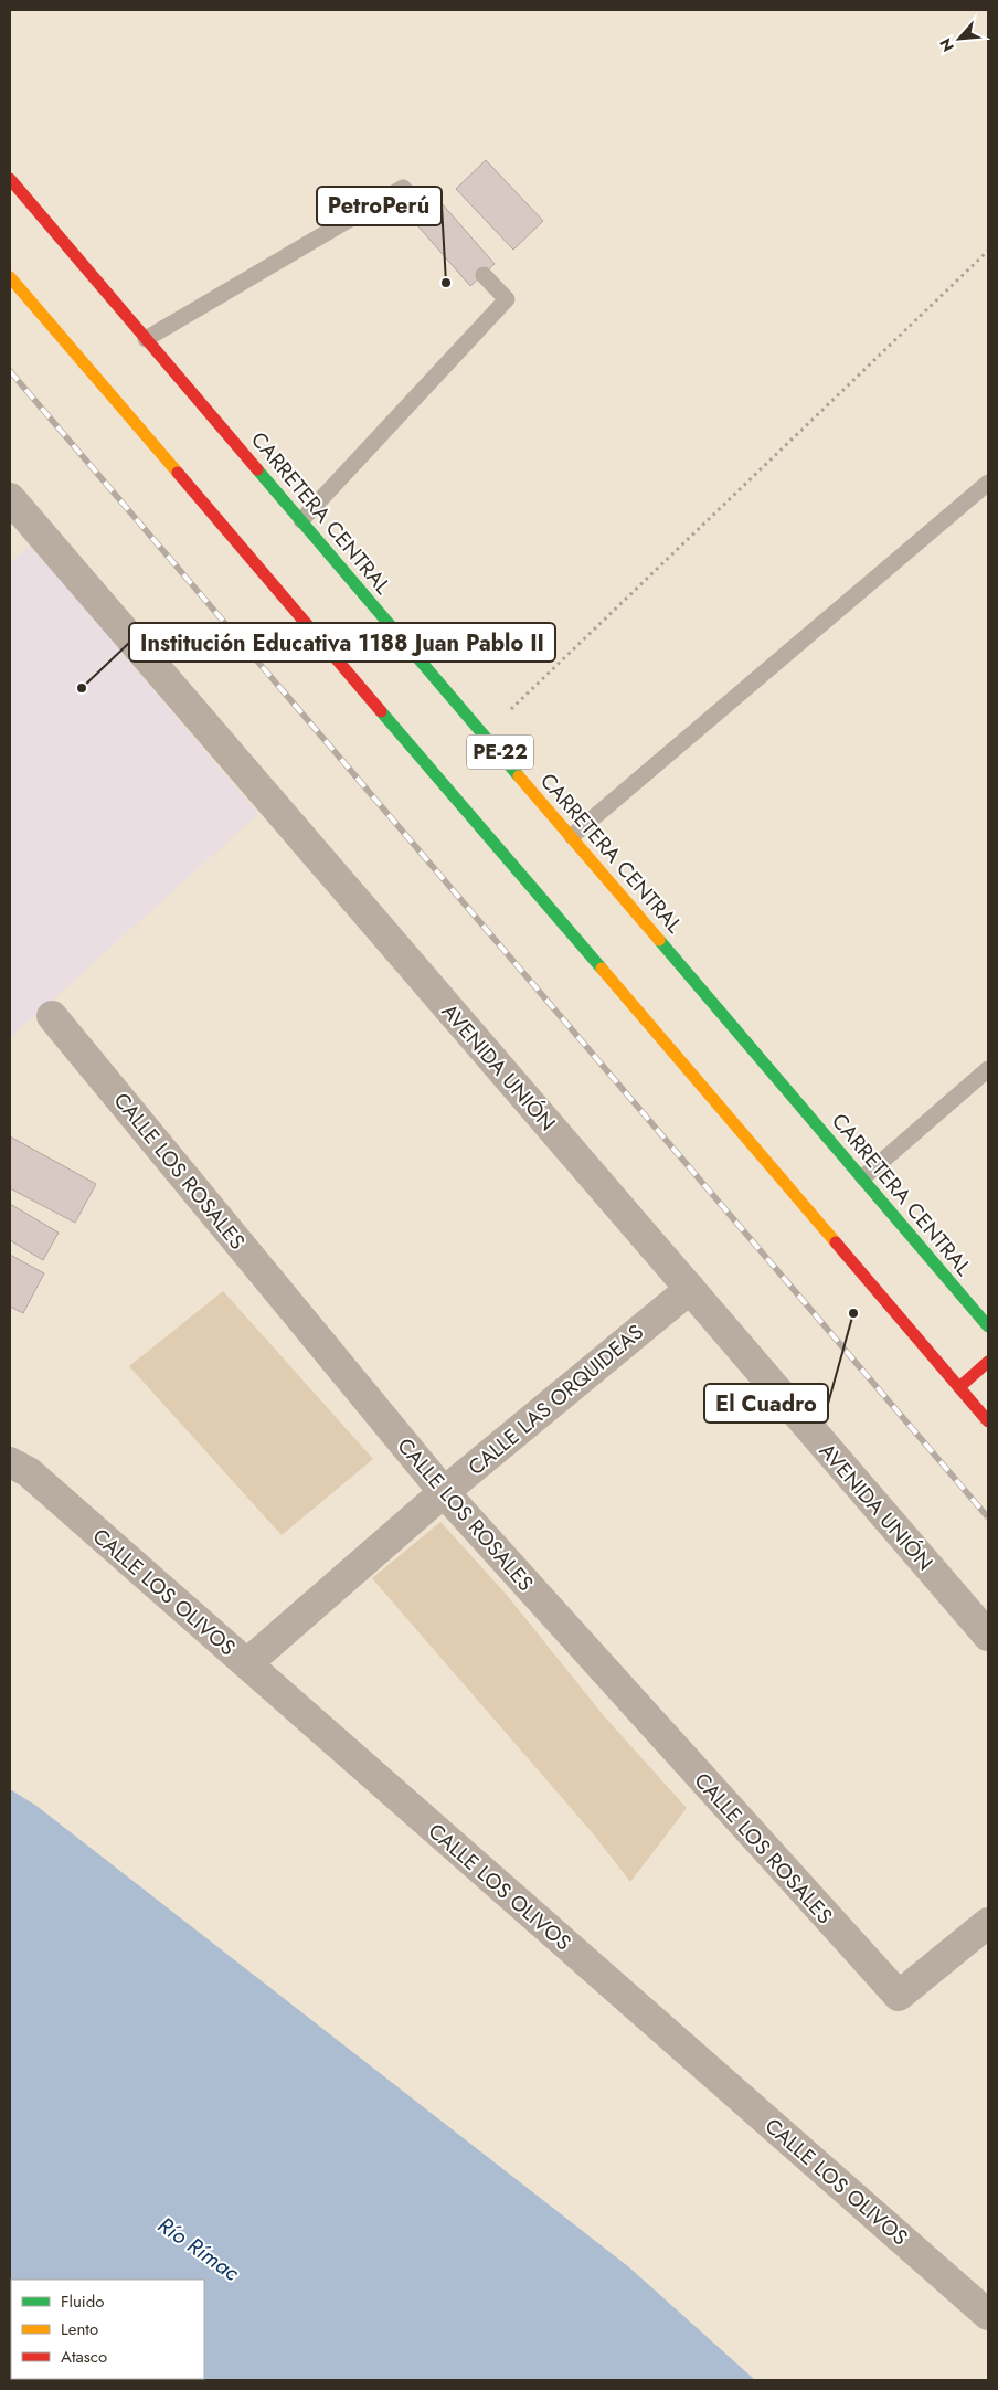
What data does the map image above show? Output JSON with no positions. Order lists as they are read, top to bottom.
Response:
{
  "streets": {
    "main road": ["CARRETERA CENTRAL", "PE-22"],
    "street": [
      "AVENIDA UNIÓN",
      "CALLE LOS ROSALES",
      "CALLE LAS ORQUIDEAS",
      "CALLE LOS OLIVOS"
    ]
  },
  "crossings": [
    ["AVENIDA UNIÓN", "CALLE LAS ORQUIDEAS"],
    ["CALLE LOS ROSALES", "CALLE LAS ORQUIDEAS"],
    ["CALLE LAS ORQUIDEAS", "CALLE LOS OLIVOS"]
  ],
  "water": ["Río Rímac"],
  "places": ["PetroPerú", "Institución Educativa 1188 Juan Pablo II", "El Cuadro"],
  "legend": ["Fluido", "Lento", "Atasco"],
  "north": "bottom left"
}
